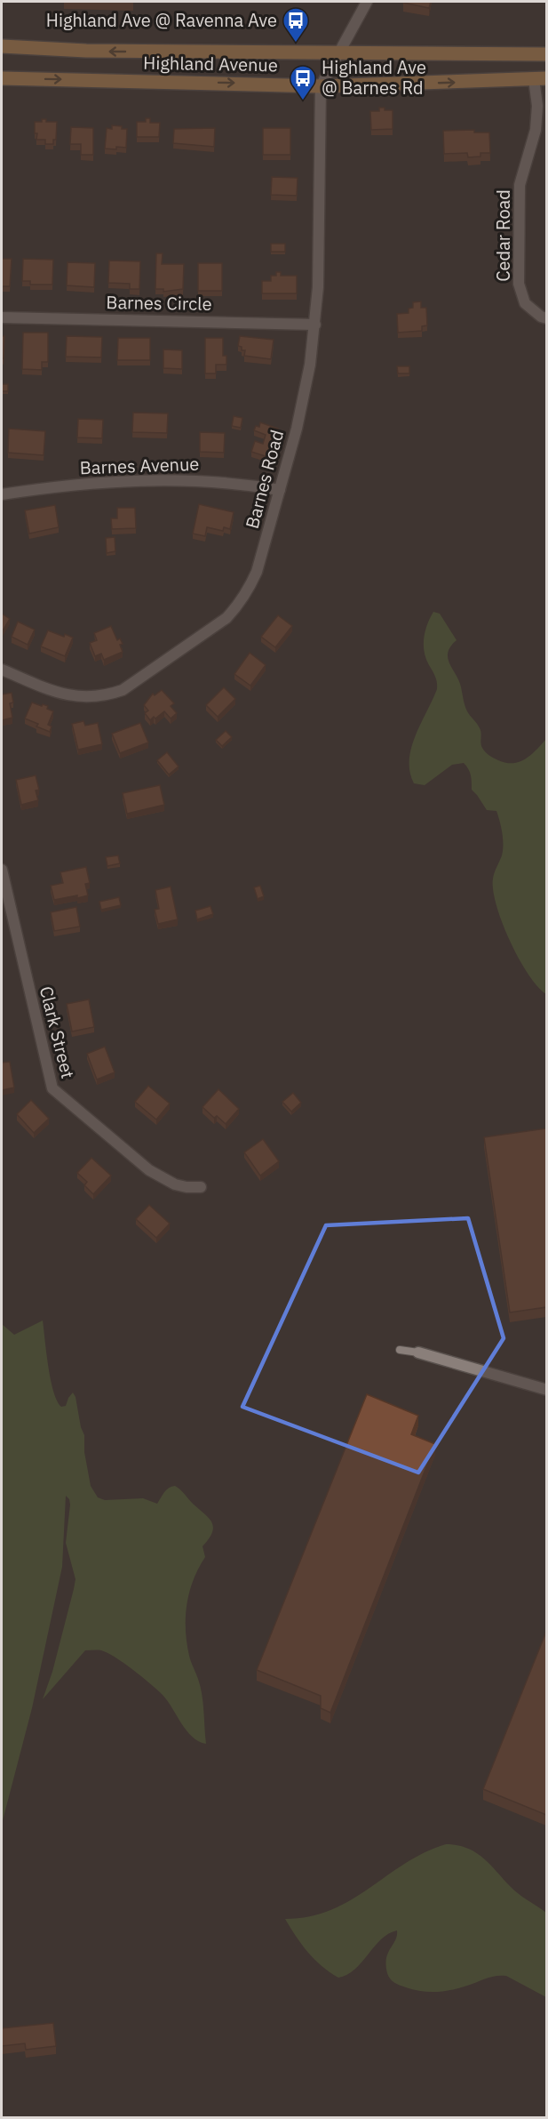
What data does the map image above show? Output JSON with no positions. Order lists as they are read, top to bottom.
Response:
{
  "streets": {
    "main road": ["Highland Avenue"],
    "street": [
      "Cedar Road",
      "Barnes Circle",
      "Barnes Avenue",
      "Barnes Road",
      "Clark Street"
    ]
  },
  "crossings": [
    ["Highland Avenue", "Cedar Road"],
    ["Highland Avenue", "Barnes Road"],
    ["Barnes Circle", "Barnes Road"],
    ["Barnes Avenue", "Barnes Road"]
  ],
  "places": {
    "bus stop": ["Highland Ave @ Ravenna Ave", "Highland Ave @ Barnes Rd"]
  }
}
